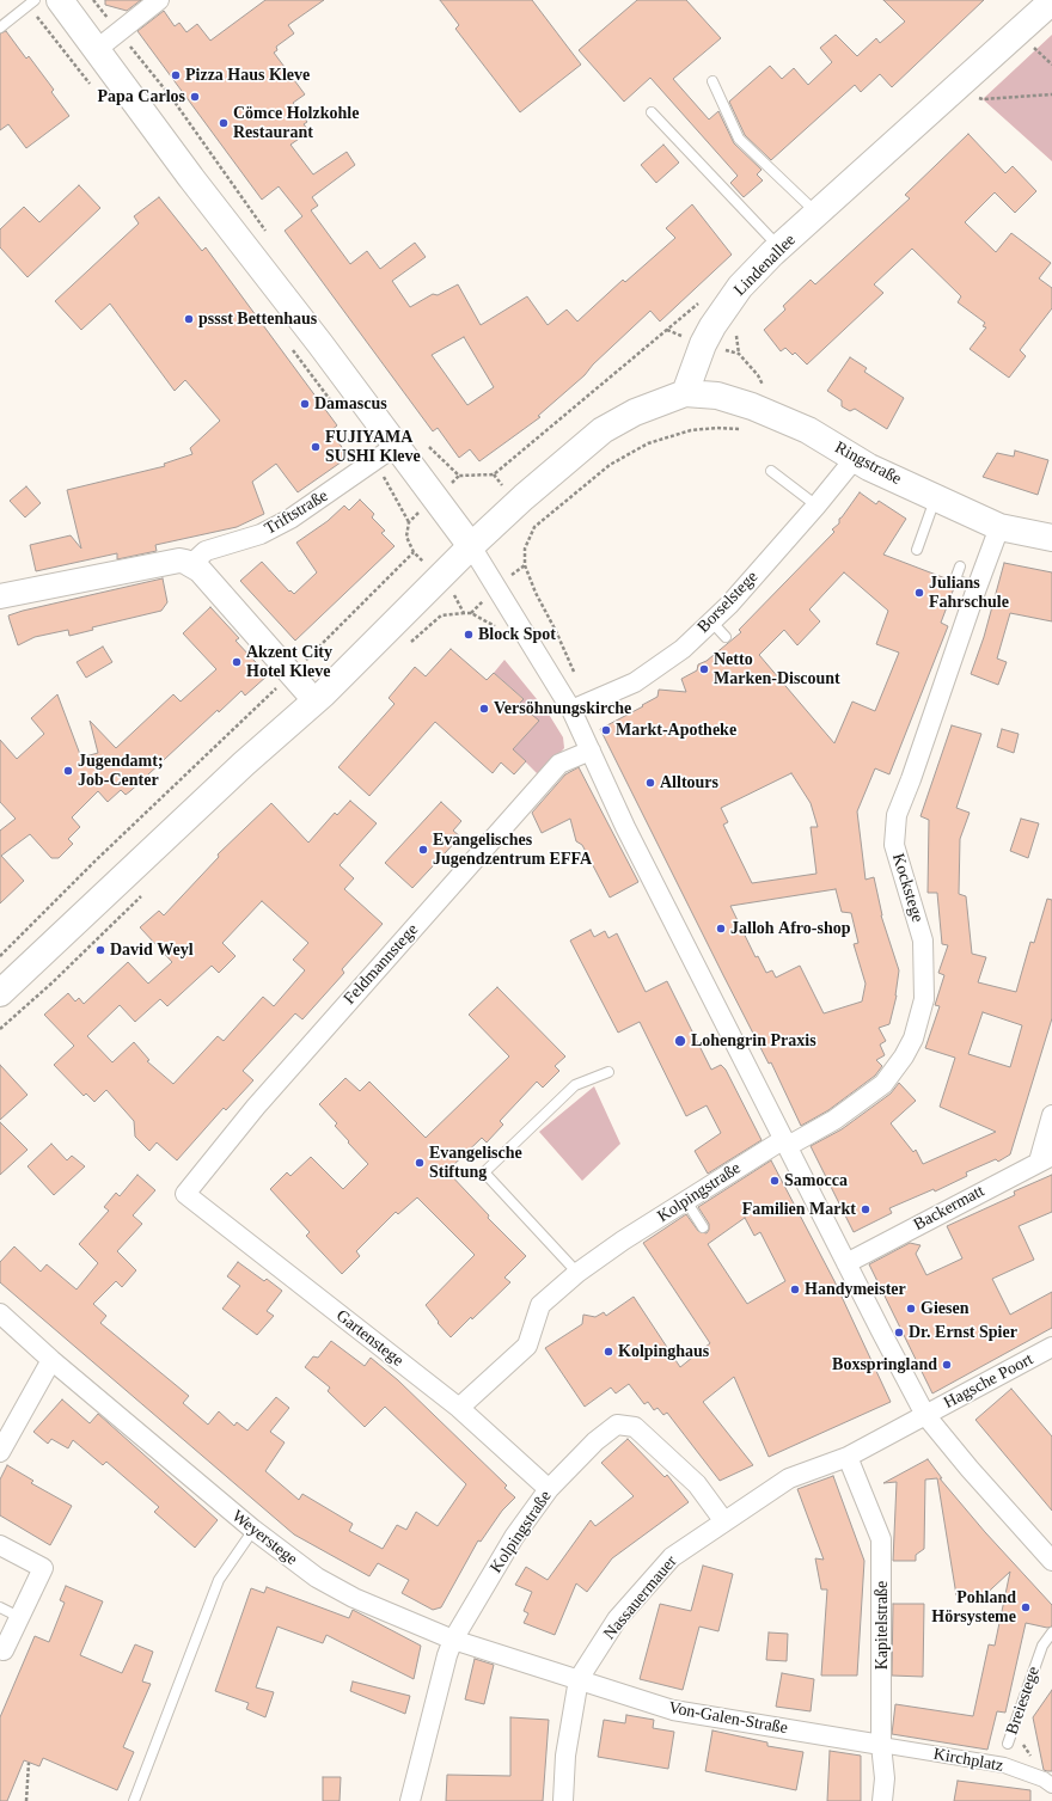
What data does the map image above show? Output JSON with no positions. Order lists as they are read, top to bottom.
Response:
{
  "streets": {
    "main road": ["Lindenallee", "Ringstraße"],
    "street": [
      "Triftstraße",
      "Borselstege",
      "Kockstege",
      "Feldmannstege",
      "Kolpingstraße",
      "Backermatt",
      "Gartenstege",
      "Hagsche Poort",
      "Weyerstege",
      "Nassauermauer",
      "Kapitelstraße",
      "Von-Galen-Straße",
      "Kirchplatz"
    ],
    "lane": ["Breiestege"]
  },
  "crossings": [
    ["Lindenallee", "Ringstraße"],
    ["Ringstraße", "Borselstege"],
    ["Ringstraße", "Kockstege"],
    ["Kockstege", "Kolpingstraße"],
    ["Feldmannstege", "Gartenstege"],
    ["Kolpingstraße", "Gartenstege"],
    ["Kolpingstraße", "Weyerstege"],
    ["Kolpingstraße", "Nassauermauer"],
    ["Hagsche Poort", "Nassauermauer"],
    ["Hagsche Poort", "Kapitelstraße"],
    ["Weyerstege", "Nassauermauer"],
    ["Weyerstege", "Von-Galen-Straße"],
    ["Nassauermauer", "Kapitelstraße"],
    ["Nassauermauer", "Von-Galen-Straße"],
    ["Kapitelstraße", "Von-Galen-Straße"],
    ["Kapitelstraße", "Kirchplatz"],
    ["Von-Galen-Straße", "Kirchplatz"]
  ],
  "places": [
    "Pizza Haus Kleve",
    "Papa Carlos",
    "Cömce Holzkohle Restaurant",
    "pssst Bettenhaus",
    "Damascus",
    "FUJIYAMA SUSHI Kleve",
    "Julians Fahrschule",
    "Block Spot",
    "Akzent City Hotel Kleve",
    "Netto Marken-Discount",
    "Versöhnungskirche",
    "Markt-Apotheke",
    "Jugendamt; Job-Center",
    "Alltours",
    "Evangelisches Jugendzentrum EFFA",
    "Jalloh Afro-shop",
    "David Weyl",
    "Lohengrin Praxis",
    "Evangelische Stiftung",
    "Samocca",
    "Familien Markt",
    "Handymeister",
    "Giesen",
    "Dr. Ernst Spier",
    "Kolpinghaus",
    "Boxspringland",
    "Pohland Hörsysteme"
  ]
}
